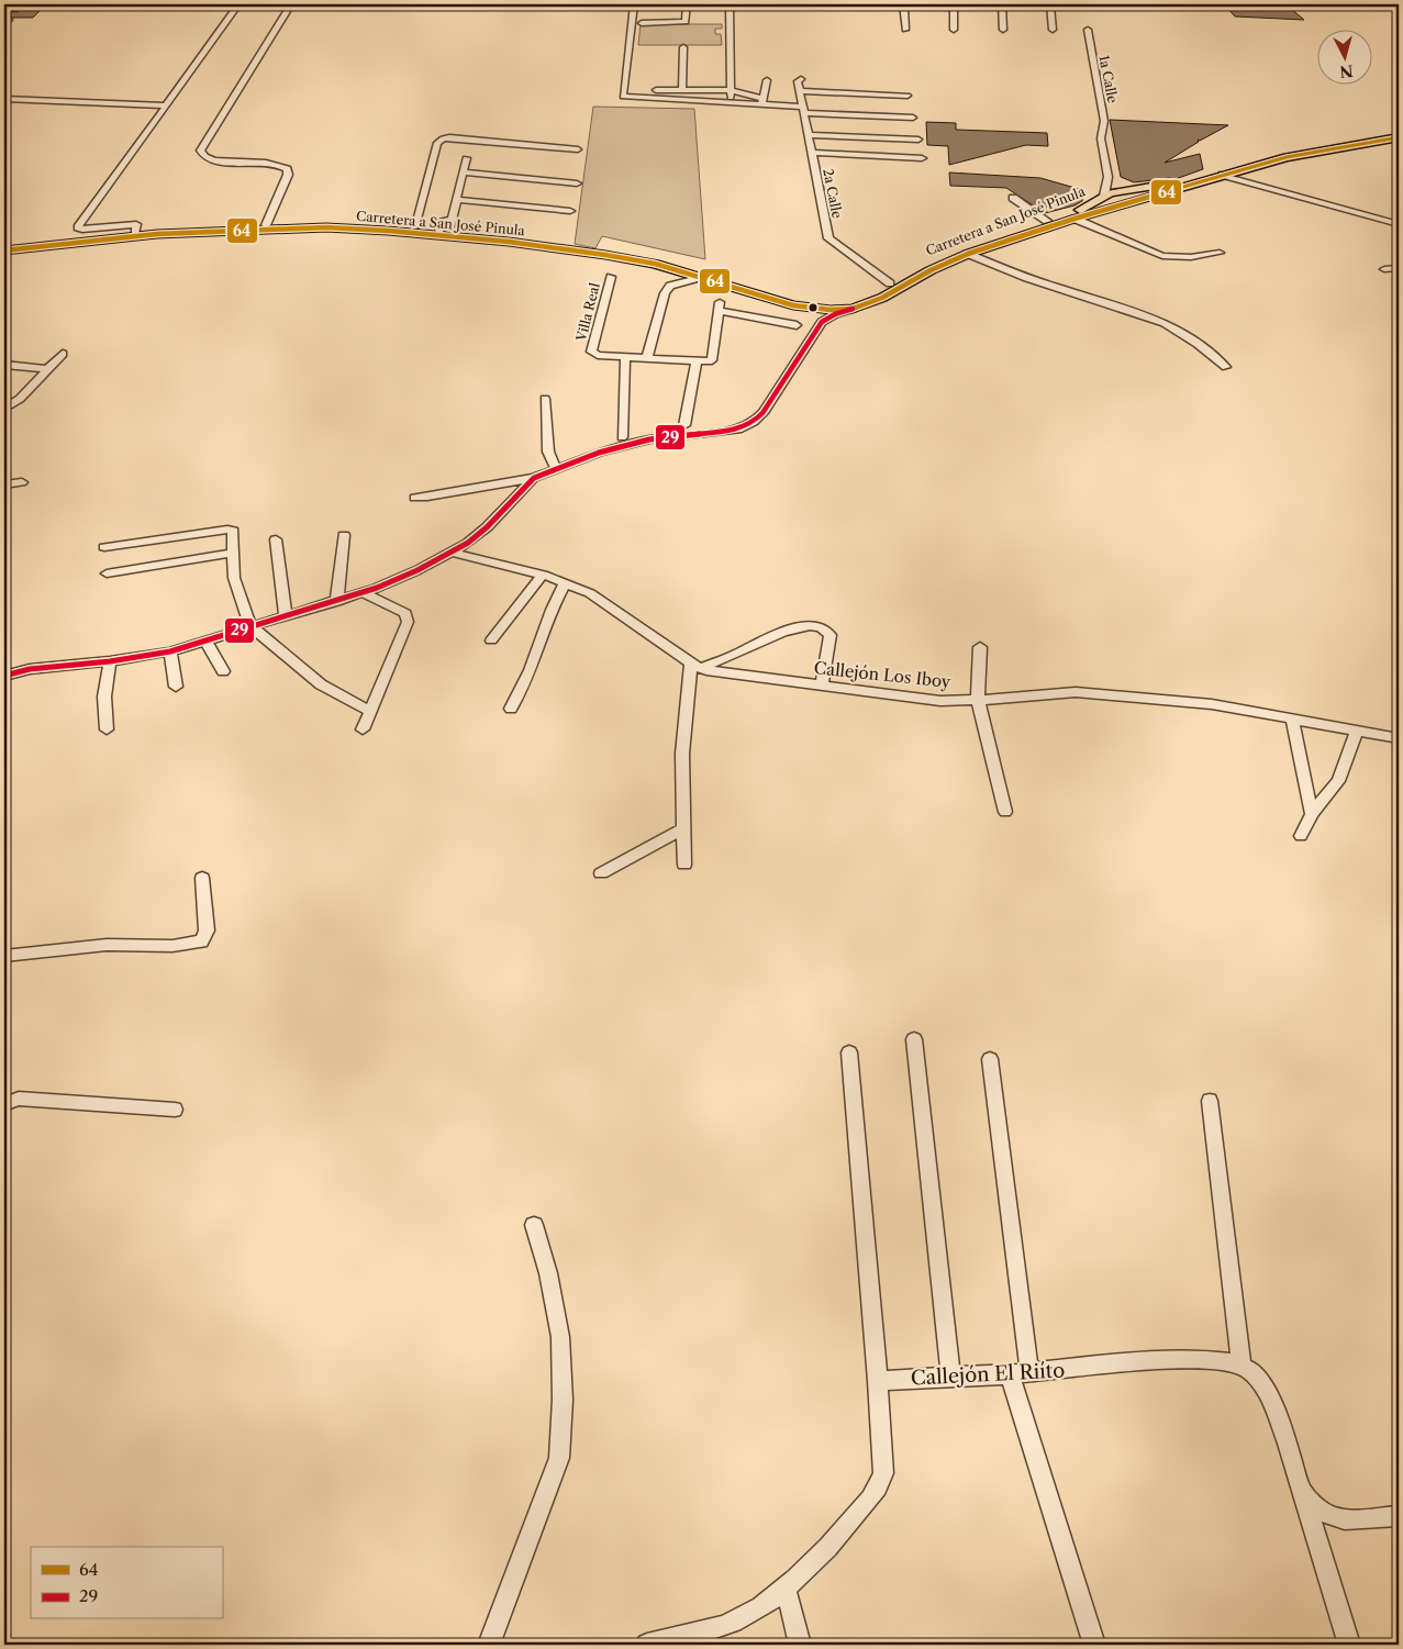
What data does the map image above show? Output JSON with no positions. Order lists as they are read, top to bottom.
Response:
{
  "streets": {
    "main road": ["Carretera a San José Pinula"],
    "street": [
      "1a Calle",
      "2a Calle",
      "Villa Real",
      "Callejón Los Iboy",
      "Callejón El Riíto"
    ]
  },
  "crossings": [
    ["1a Calle", "Carretera a San José Pinula"],
    ["2a Calle", "Carretera a San José Pinula"]
  ],
  "lines": ["transit line 64", "transit line 29"],
  "legend": ["64", "29"],
  "north": "bottom"
}
